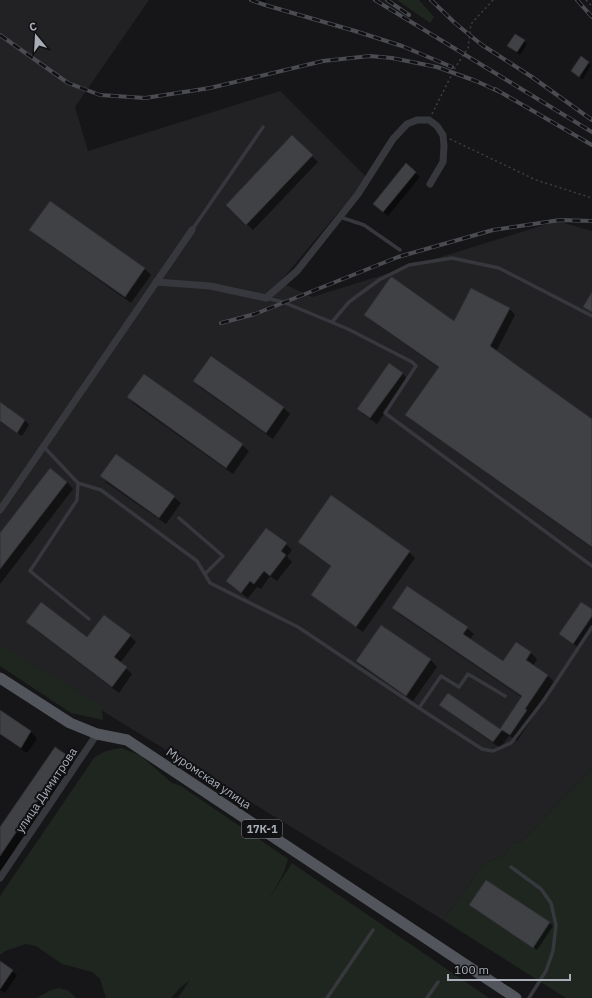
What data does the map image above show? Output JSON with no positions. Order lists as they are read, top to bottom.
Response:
{
  "streets": {
    "main road": ["Муромская улица", "17К-1"],
    "street": ["улица Димитрова"]
  },
  "crossings": [
    ["Муромская улица", "улица Димитрова"]
  ],
  "scale_bar": "100 m",
  "north": "top"
}
